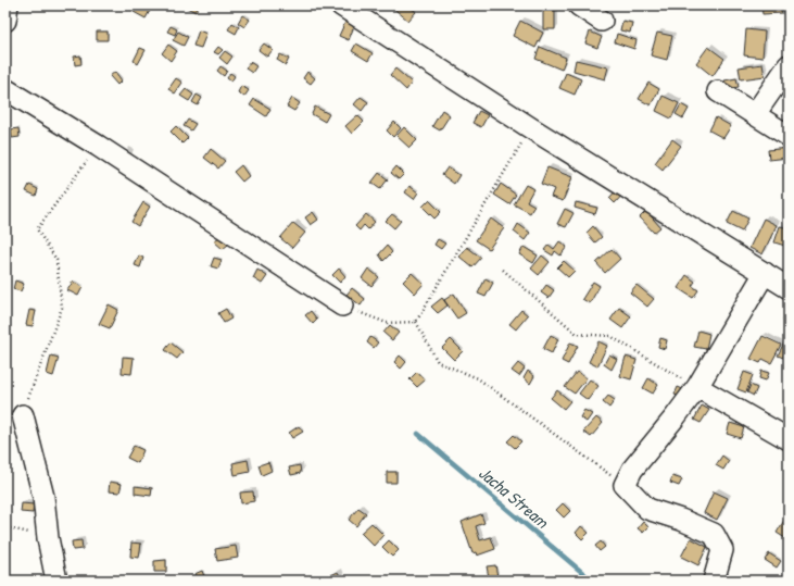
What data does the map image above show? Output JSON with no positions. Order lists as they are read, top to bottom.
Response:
{
  "water": ["Jacha Stream"]
}
